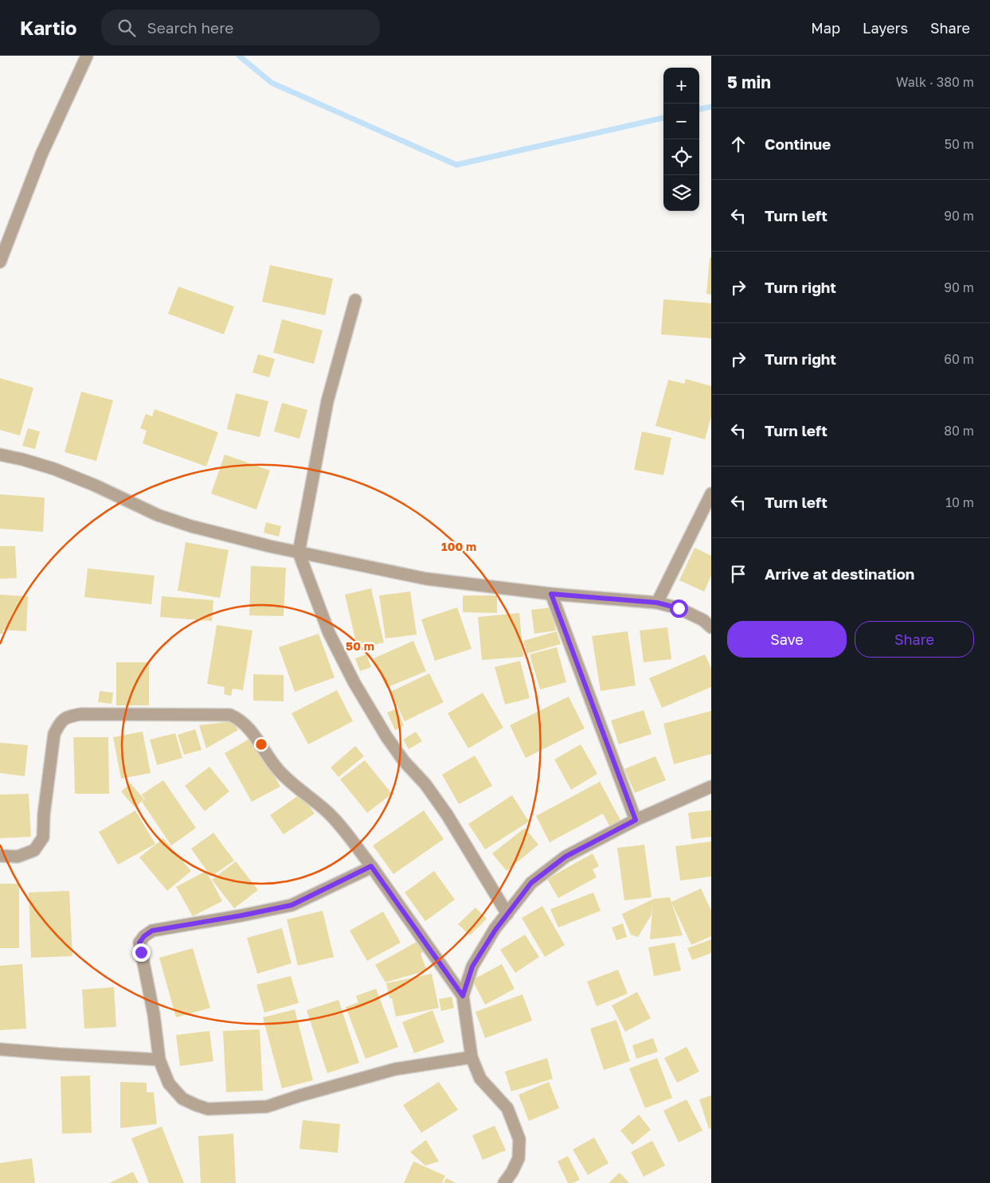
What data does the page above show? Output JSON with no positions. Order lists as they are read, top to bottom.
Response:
{
  "page": {
    "header": "Kartio",
    "search": "Search here",
    "nav": ["Map", "Layers", "Share"],
    "heading": ["5 min", "Walk · 380 m"],
    "map_buttons": ["+", "−"],
    "list": [
      ["Continue", "50 m"],
      ["Turn left", "90 m"],
      ["Turn right", "90 m"],
      ["Turn right", "60 m"],
      ["Turn left", "80 m"],
      ["Turn left", "10 m"],
      "Arrive at destination"
    ],
    "buttons": ["Save", "Share"]
  },
  "rings": ["100 m", "50 m"]
}
